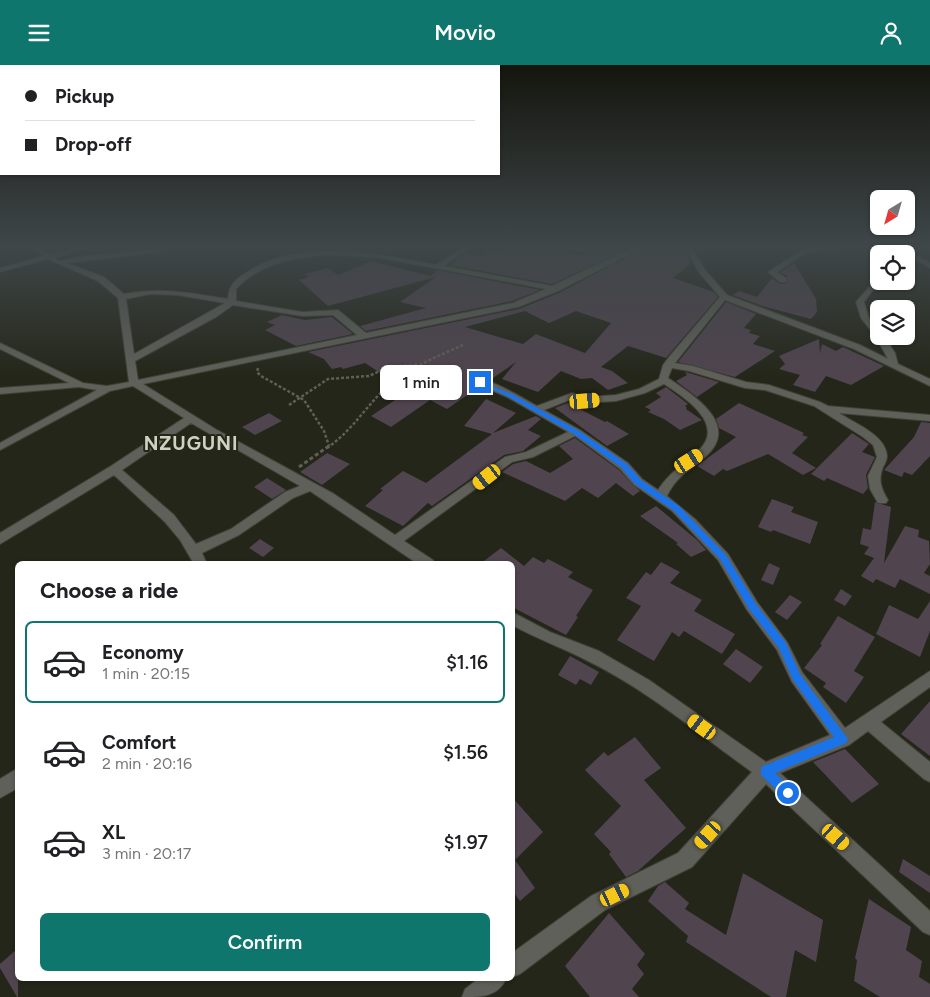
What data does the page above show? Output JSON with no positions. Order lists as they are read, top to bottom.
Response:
{
  "districts": ["NZUGUNI"],
  "north": "bottom left",
  "page": {
    "header": "Movio",
    "banner": ["Pickup", "Drop-off"],
    "bubble": "1 min",
    "heading": "Choose a ride",
    "list": [
      {
        "name": "Economy",
        "note": "1 min · 20:15",
        "value": "$1.16"
      },
      {
        "name": "Comfort",
        "note": "2 min · 20:16",
        "value": "$1.56"
      },
      {
        "name": "XL",
        "note": "3 min · 20:17",
        "value": "$1.97"
      }
    ],
    "buttons": "Confirm"
  }
}
